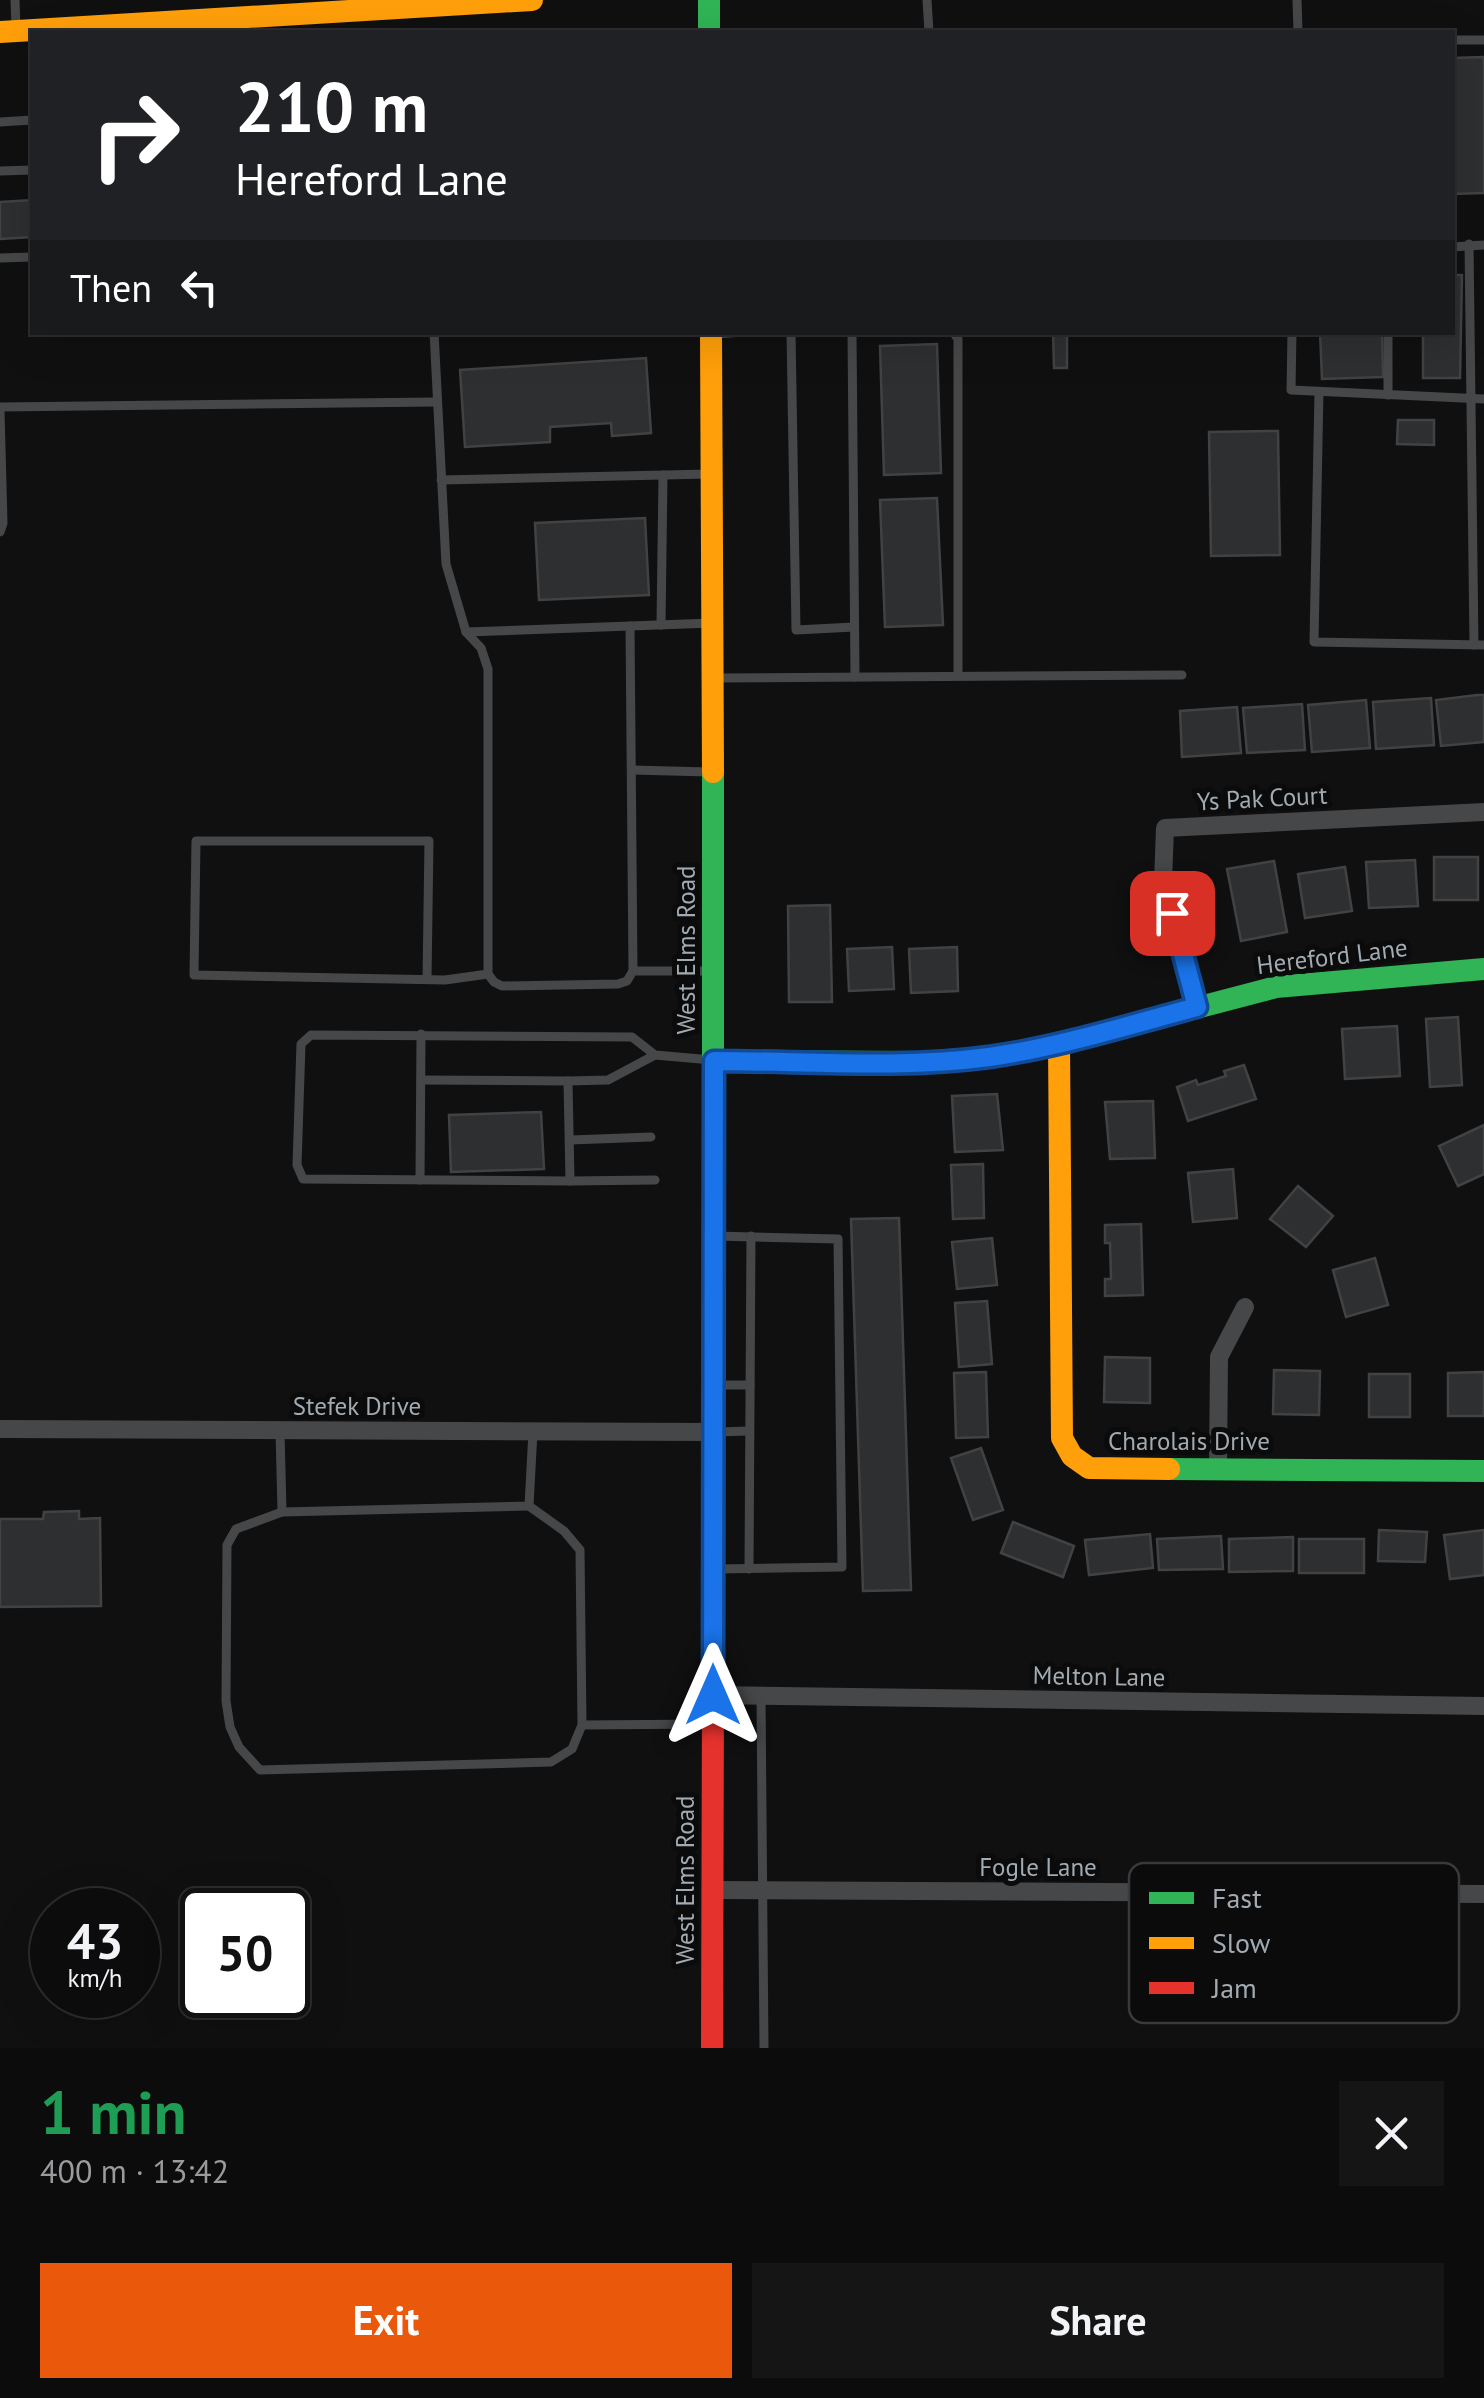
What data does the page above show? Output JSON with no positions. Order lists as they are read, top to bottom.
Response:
{
  "streets": {
    "main road": ["West Elms Road", "Hereford Lane", "Charolais Drive"],
    "street": [
      "Ys Pak Court",
      "Stefek Drive",
      "Melton Lane",
      "Fogle Lane"
    ]
  },
  "crossings": [
    ["Ys Pak Court", "Hereford Lane"],
    ["West Elms Road", "Hereford Lane"],
    ["West Elms Road", "Stefek Drive"],
    ["West Elms Road", "Melton Lane"],
    ["West Elms Road", "Fogle Lane"],
    ["Hereford Lane", "Charolais Drive"]
  ],
  "legend": ["Fast", "Slow", "Jam"],
  "page": {
    "turn": ["210 m", "Hereford Lane"],
    "then": "Then",
    "speed": "43 km/h",
    "limit": "50",
    "heading": ["1 min", "400 m · 13:42"],
    "buttons": ["Exit", "Share"]
  }
}
